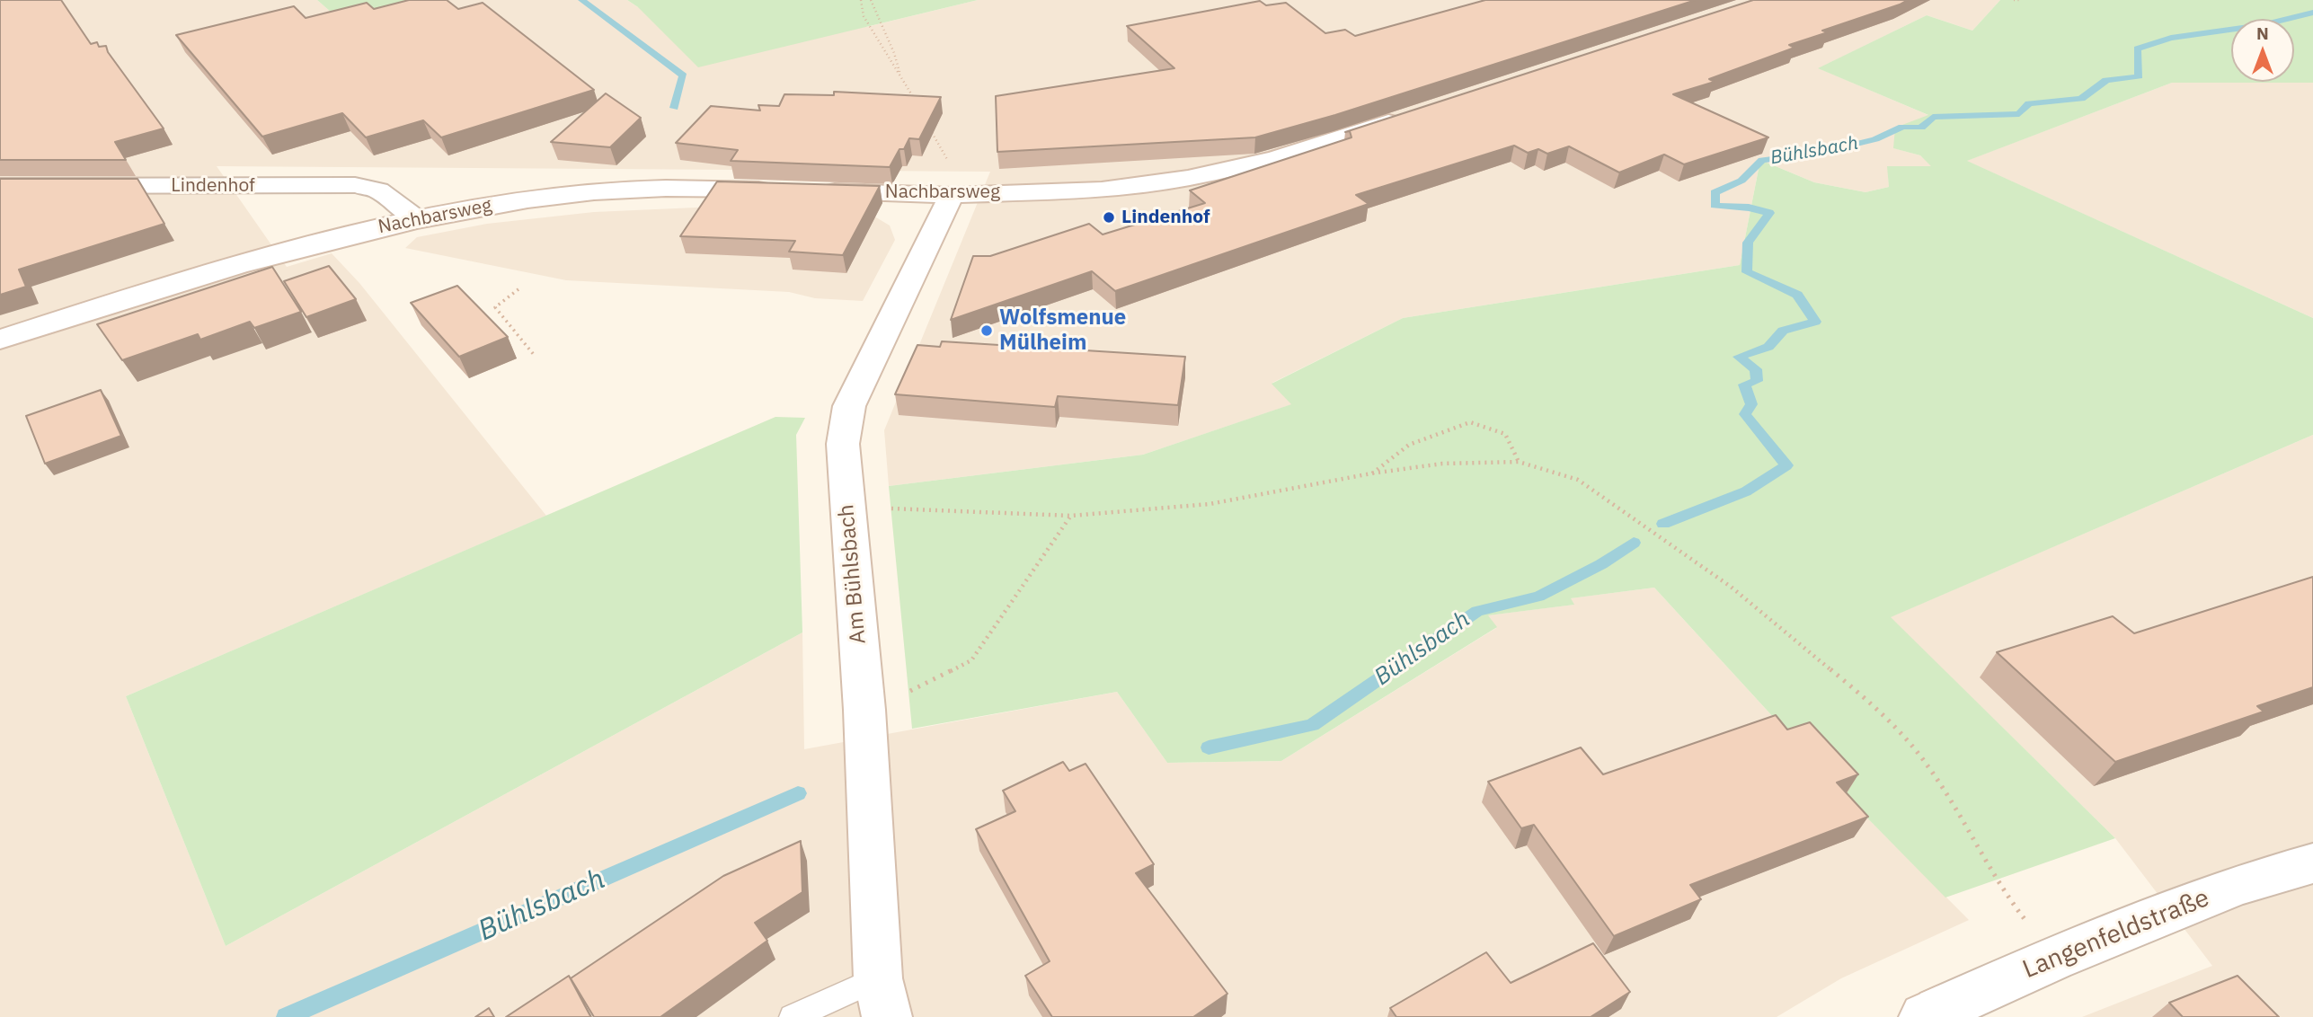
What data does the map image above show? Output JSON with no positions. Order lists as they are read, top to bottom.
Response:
{
  "streets": {
    "street": [
      "Lindenhof",
      "Nachbarsweg",
      "Am Bühlsbach",
      "Langenfeldstraße"
    ]
  },
  "crossings": [
    ["Lindenhof", "Nachbarsweg"],
    ["Nachbarsweg", "Am Bühlsbach"]
  ],
  "water": ["Bühlsbach"],
  "places": ["Lindenhof", "Wolfsmenue Mülheim"],
  "north": "top"
}
